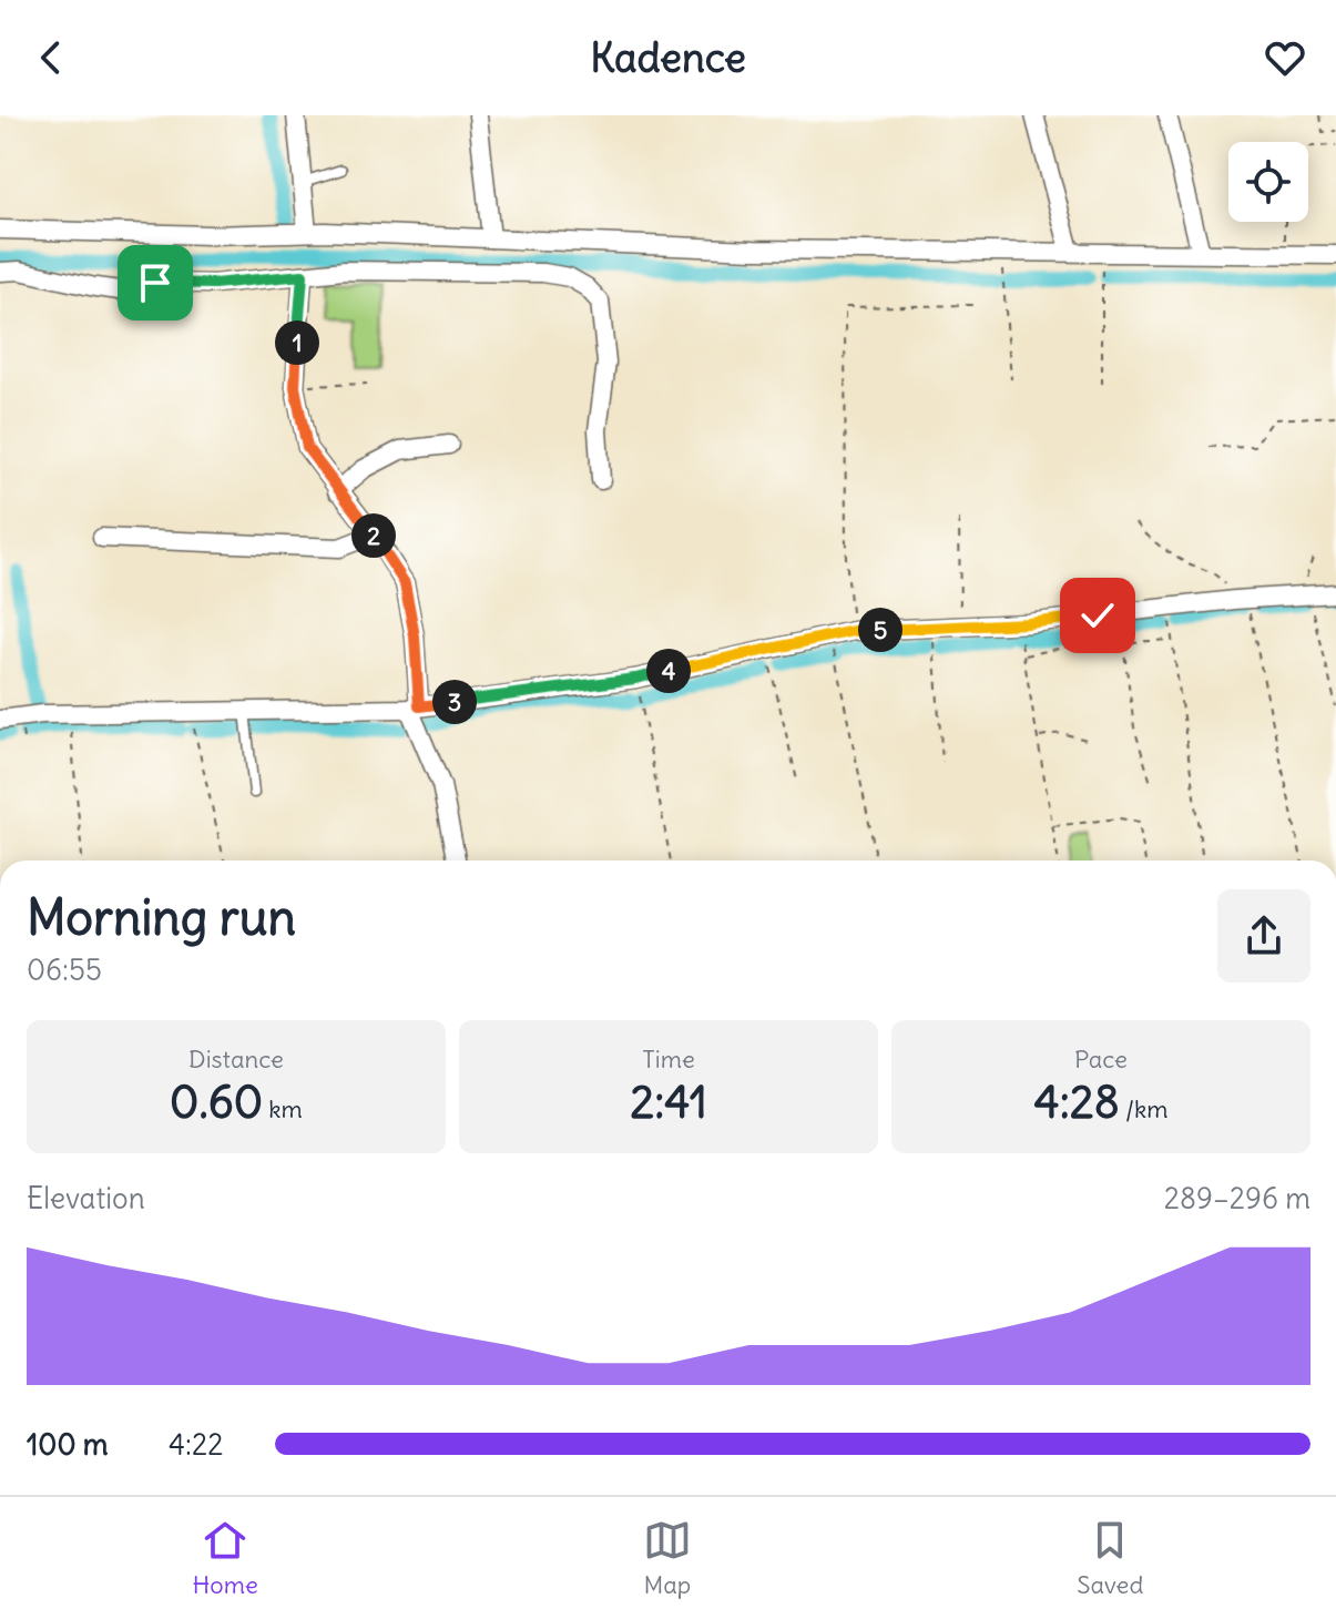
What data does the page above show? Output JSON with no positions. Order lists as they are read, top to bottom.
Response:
{
  "page": {
    "header": "Kadence",
    "pins": [
      "1",
      "2",
      "5",
      "4",
      "3"
    ],
    "heading": ["Morning run", "06:55"],
    "stats": [
      ["Distance", "0.60 km"],
      ["Time", "2:41"],
      ["Pace", "4:28 /km"]
    ],
    "chart": ["Elevation", "289–296 m"],
    "list": [
      {
        "name": "100 m",
        "note": "4:22"
      }
    ],
    "tabs": ["Home", "Map", "Saved"]
  }
}
